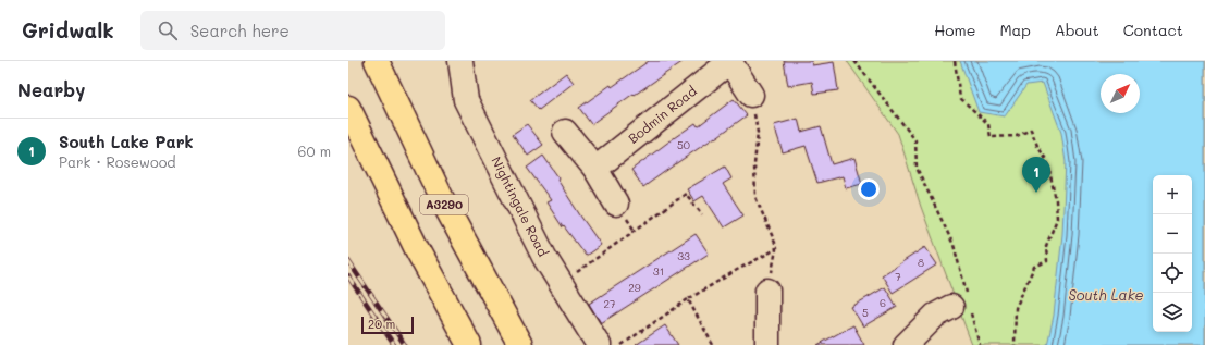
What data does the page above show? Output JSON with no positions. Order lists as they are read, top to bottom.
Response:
{
  "streets": {
    "main road": ["A3290"],
    "street": ["Bodmin Road", "Nightingale Road"]
  },
  "water": ["South Lake"],
  "house_numbers": [
    "50",
    "33",
    "8",
    "31",
    "7",
    "29",
    "6",
    "27",
    "5"
  ],
  "scale_bar": "20 m",
  "north": "top right",
  "page": {
    "header": "Gridwalk",
    "search": "Search here",
    "nav": [
      "Home",
      "Map",
      "About",
      "Contact"
    ],
    "heading": "Nearby",
    "list": [
      {
        "mark": "1",
        "name": "South Lake Park",
        "note": "Park · Rosewood",
        "value": "60 m"
      }
    ],
    "pins": "1",
    "map_buttons": ["+", "−"],
    "scale": "20 m"
  }
}
